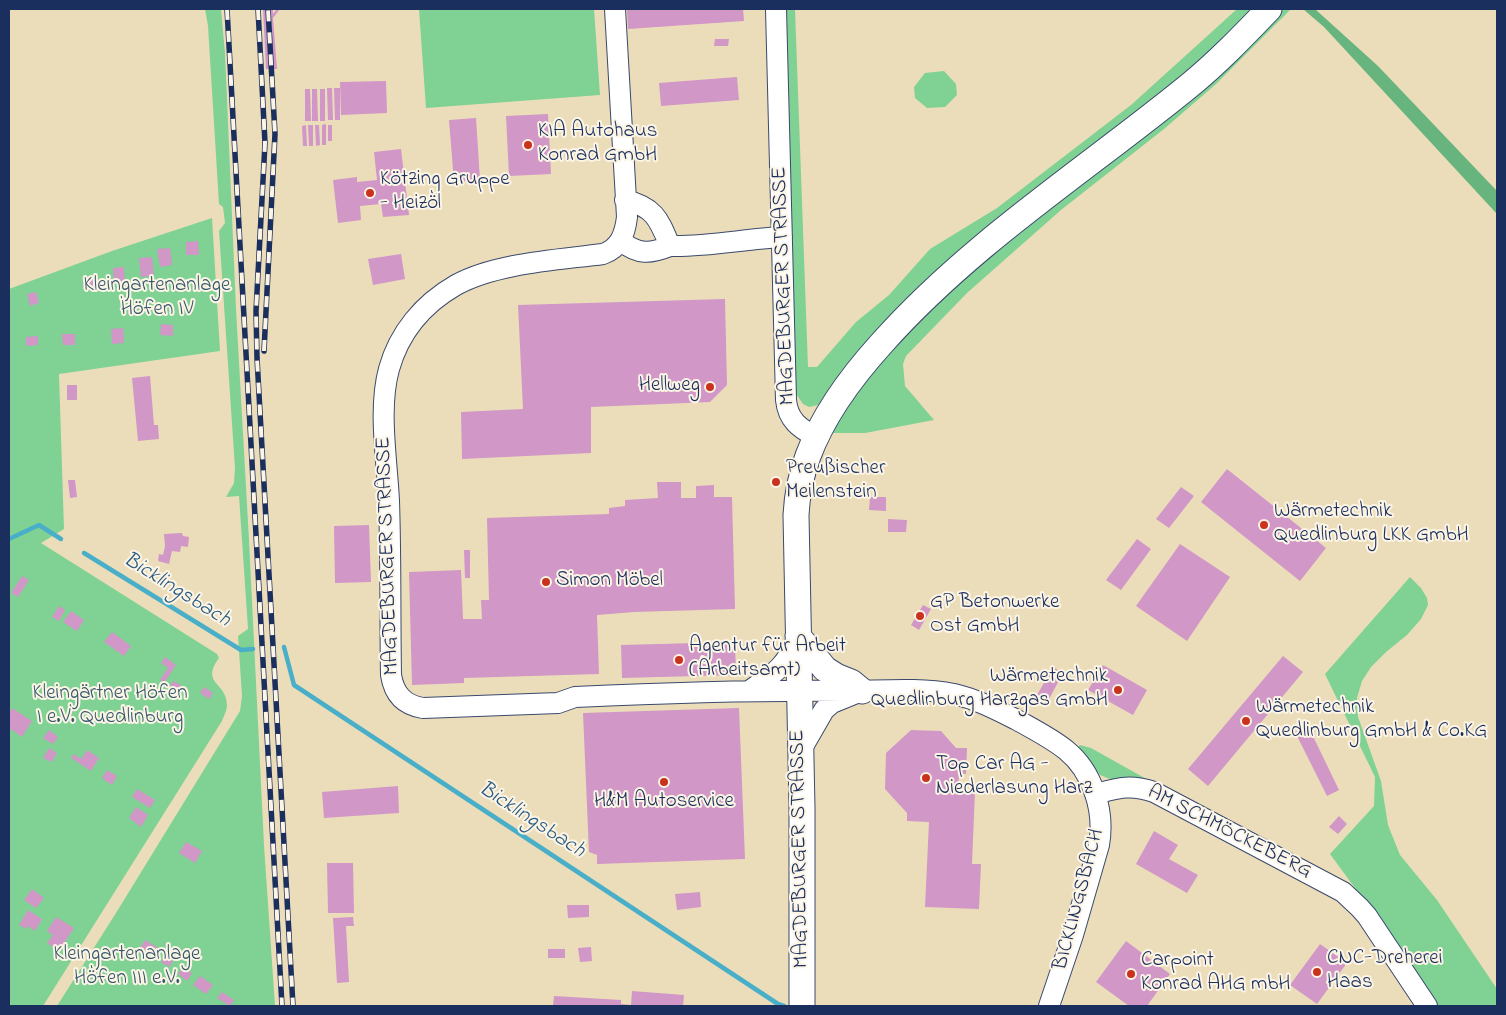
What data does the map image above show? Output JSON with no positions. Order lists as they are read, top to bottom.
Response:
{
  "streets": {
    "main road": ["MAGDEBURGER STRASSE"],
    "street": ["AM SCHMÖCKEBERG", "BICKLINGSBACH"]
  },
  "crossings": [
    ["AM SCHMÖCKEBERG", "BICKLINGSBACH"]
  ],
  "water": ["Bicklingsbach"],
  "parks": ["Kleingartenanlage Höfen IV", "Kleingärtner Höfen I e.V. Quedlinburg", "Kleingartenanlage Höfen III e.V."],
  "places": [
    "KIA Autohaus Konrad GmbH",
    "Kötzing Gruppe - Heizöl",
    "Hellweg",
    "Preußischer Meilenstein",
    "Wärmetechnik Quedlinburg LKK GmbH",
    "Simon Möbel",
    "GP Betonwerke Ost GmbH",
    "Agentur für Arbeit (Arbeitsamt)",
    "Wärmetechnik Quedlinburg Harzgas GmbH",
    "Wärmetechnik Quedlinburg GmbH & Co.KG",
    "Top Car AG - Niederlasung Harz",
    "H&M Autoservice",
    "CNC-Dreherei Haas",
    "Carpoint Konrad AHG mbH"
  ]
}
